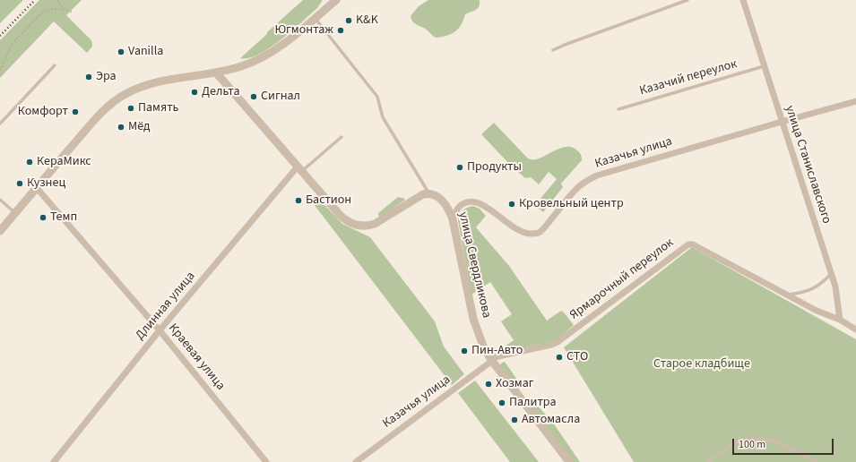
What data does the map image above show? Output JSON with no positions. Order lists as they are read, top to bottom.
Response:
{
  "streets": {
    "street": [
      "Казачья улица",
      "улица Станиславского",
      "улица Свердликова",
      "Ярмарочный переулок",
      "Длинная улица",
      "Краевая улица"
    ],
    "lane": ["Казачий переулок"]
  },
  "crossings": [
    ["Казачий переулок", "улица Станиславского"],
    ["Казачья улица", "улица Станиславского"],
    ["Казачья улица", "улица Свердликова"],
    ["Казачья улица", "Ярмарочный переулок"],
    ["улица Станиславского", "Ярмарочный переулок"],
    ["улица Свердликова", "Ярмарочный переулок"],
    ["Длинная улица", "Краевая улица"]
  ],
  "parks": ["Старое кладбище"],
  "places": [
    "K&K",
    "Югмонтаж",
    "Vanilla",
    "Эра",
    "Дельта",
    "Сигнал",
    "Память",
    "Комфорт",
    "Мёд",
    "КераМикс",
    "Продукты",
    "Кузнец",
    "Бастион",
    "Кровельный центр",
    "Темп",
    "Пин-Авто",
    "СТО",
    "Хозмаг",
    "Палитра",
    "Автомасла"
  ],
  "scale_bar": "100 m"
}
